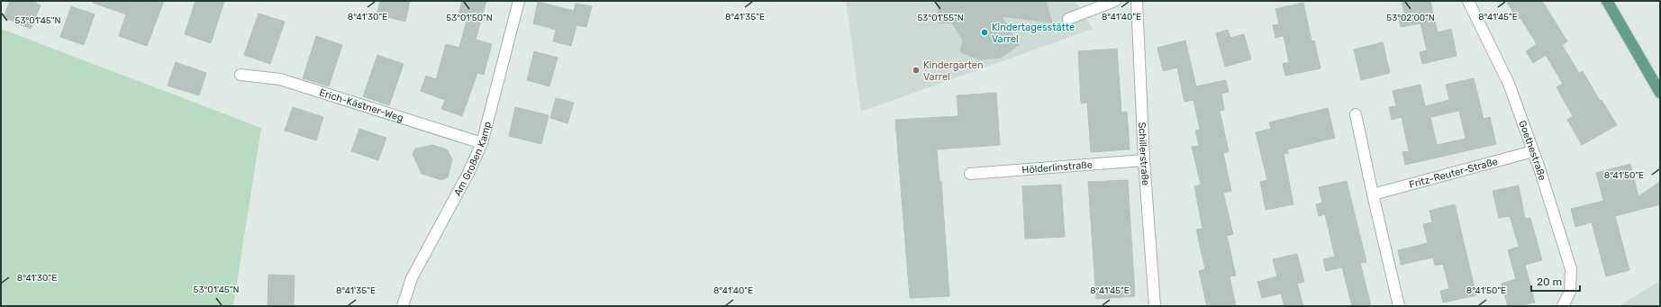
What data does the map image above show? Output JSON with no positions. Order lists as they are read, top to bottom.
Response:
{
  "streets": {
    "street": [
      "Erich-Kästner-Weg",
      "Goethestraße",
      "Schillerstraße",
      "Am Großen Kamp",
      "Hölderlinstraße",
      "Fritz-Reuter-Straße"
    ]
  },
  "crossings": [
    ["Erich-Kästner-Weg", "Am Großen Kamp"],
    ["Goethestraße", "Fritz-Reuter-Straße"],
    ["Schillerstraße", "Hölderlinstraße"]
  ],
  "places": ["Kindertagesstätte Varrel", "Kindergarten Varrel"],
  "scale_bar": "20 m",
  "coordinates": [
    "8°41'35\"E",
    "8°41'40\"E",
    "8°41'45\"E",
    "8°41'30\"E",
    "53°01'50\"N",
    "53°01'55\"N",
    "53°02'00\"N",
    "53°01'45\"N",
    "8°41'50\"E"
  ]
}
